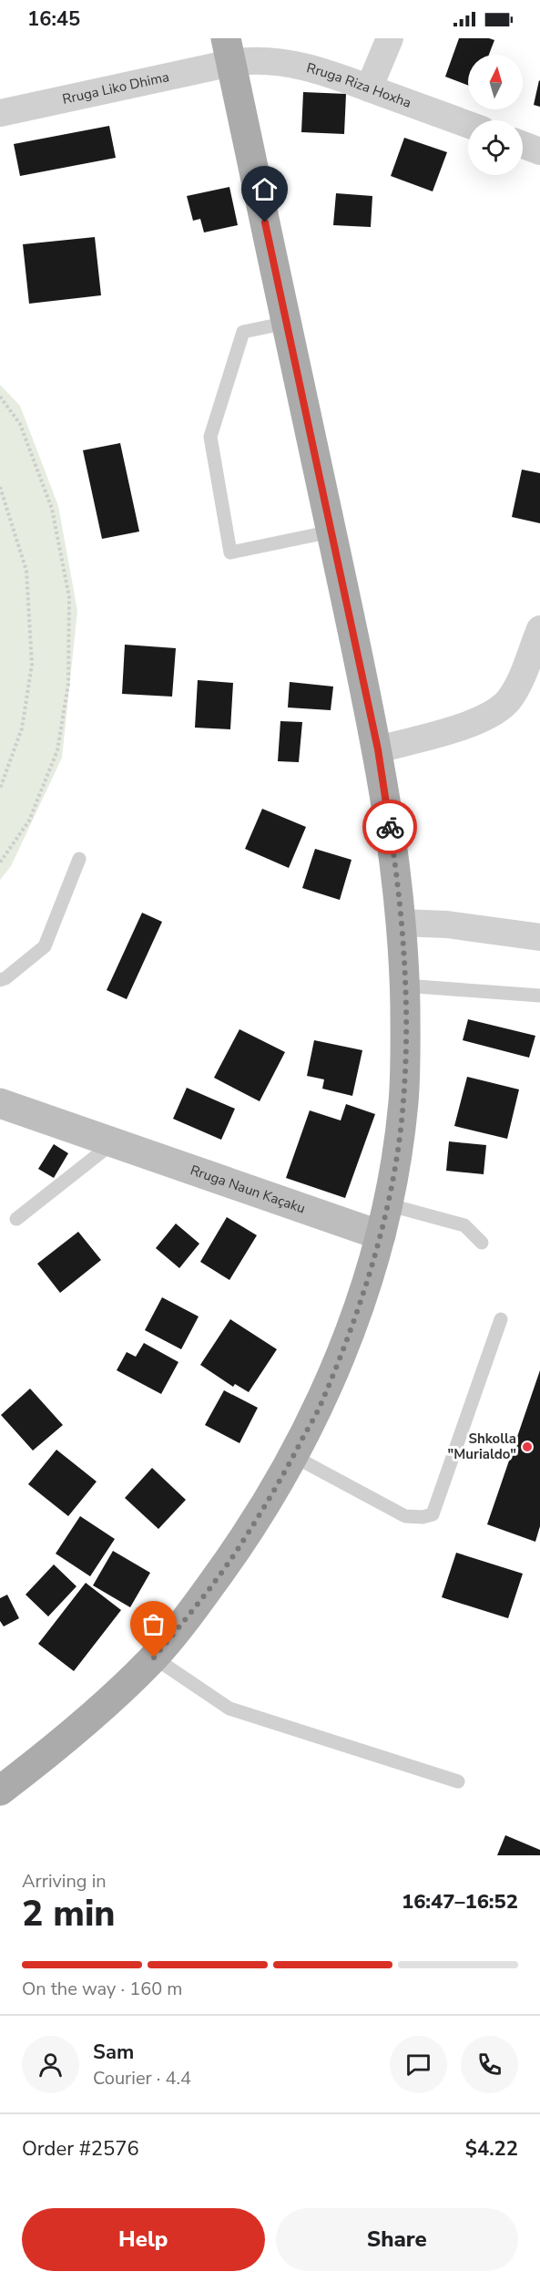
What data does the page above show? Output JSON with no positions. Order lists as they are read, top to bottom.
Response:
{
  "streets": {
    "street": ["Rruga Riza Hoxha", "Rruga Liko Dhima", "Rruga Naun Kaçaku"]
  },
  "crossings": [
    ["Rruga Riza Hoxha", "Rruga Liko Dhima"]
  ],
  "places": ["Shkolla \"Murialdo\""],
  "north": "top",
  "page": {
    "status": "16:45",
    "heading": ["2 min", "Arriving in", "16:47–16:52"],
    "panel": [
      "Sam",
      "Courier · 4.4",
      "Order #2576",
      "$4.22"
    ],
    "bar": "On the way · 160 m",
    "buttons": ["Help", "Share"]
  }
}
